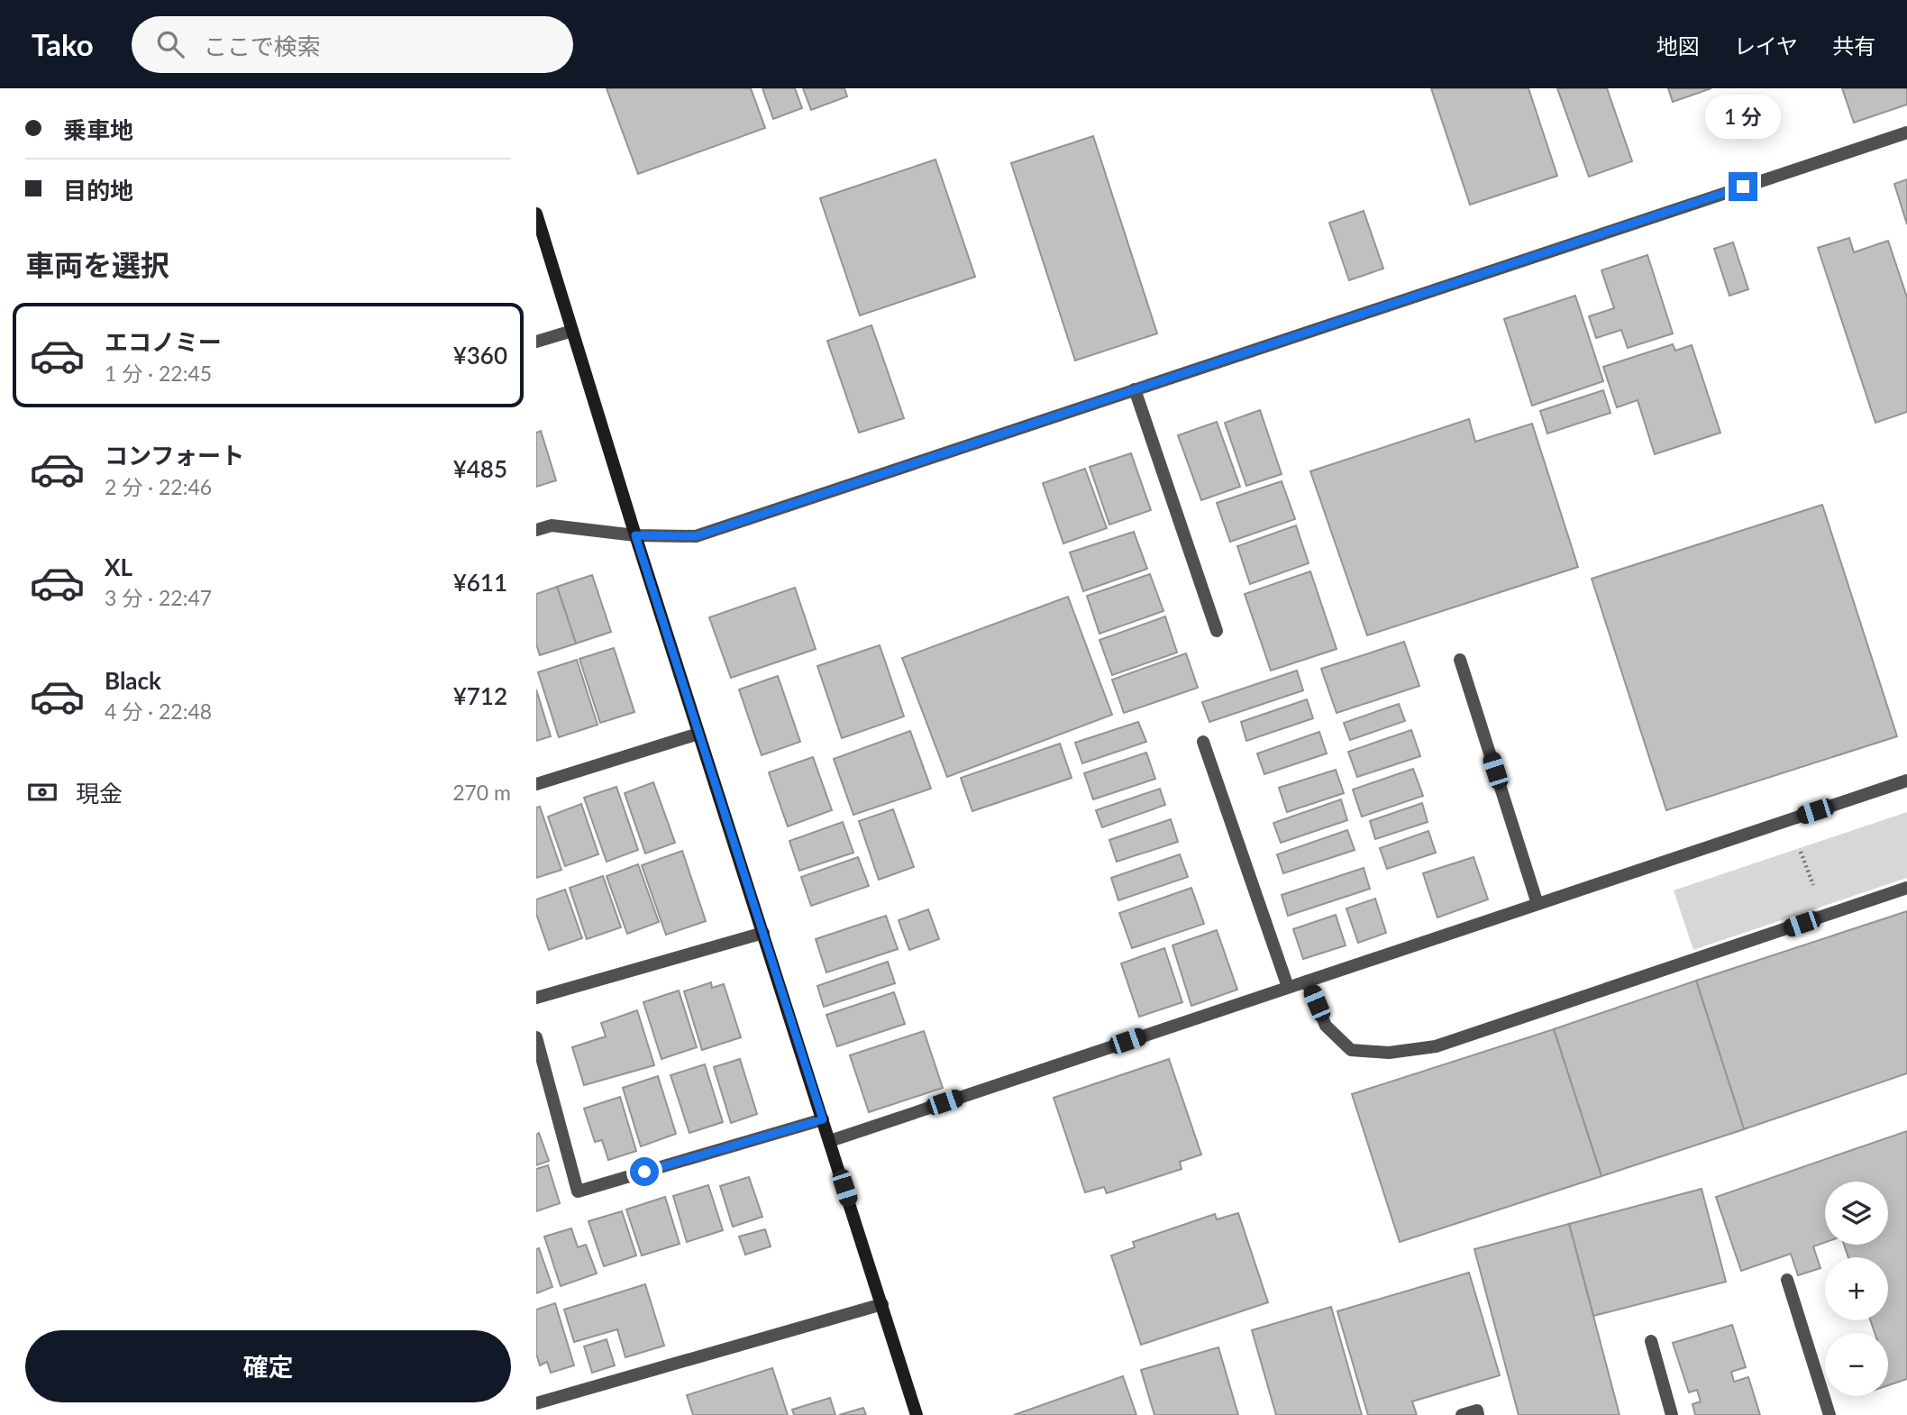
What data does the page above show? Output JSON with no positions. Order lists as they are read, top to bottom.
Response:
{
  "page": {
    "header": "Tako",
    "search": "ここで検索",
    "nav": ["地図", "レイヤ", "共有"],
    "banner": ["乗車地", "目的地"],
    "bubble": "1 分",
    "heading": "車両を選択",
    "list": [
      {
        "name": "エコノミー",
        "note": "1 分 · 22:45",
        "value": "¥360"
      },
      {
        "name": "コンフォート",
        "note": "2 分 · 22:46",
        "value": "¥485"
      },
      {
        "name": "XL",
        "note": "3 分 · 22:47",
        "value": "¥611"
      },
      {
        "name": "Black",
        "note": "4 分 · 22:48",
        "value": "¥712"
      }
    ],
    "pay": ["現金", "270 m"],
    "map_buttons": ["+", "−"],
    "buttons": "確定"
  }
}
